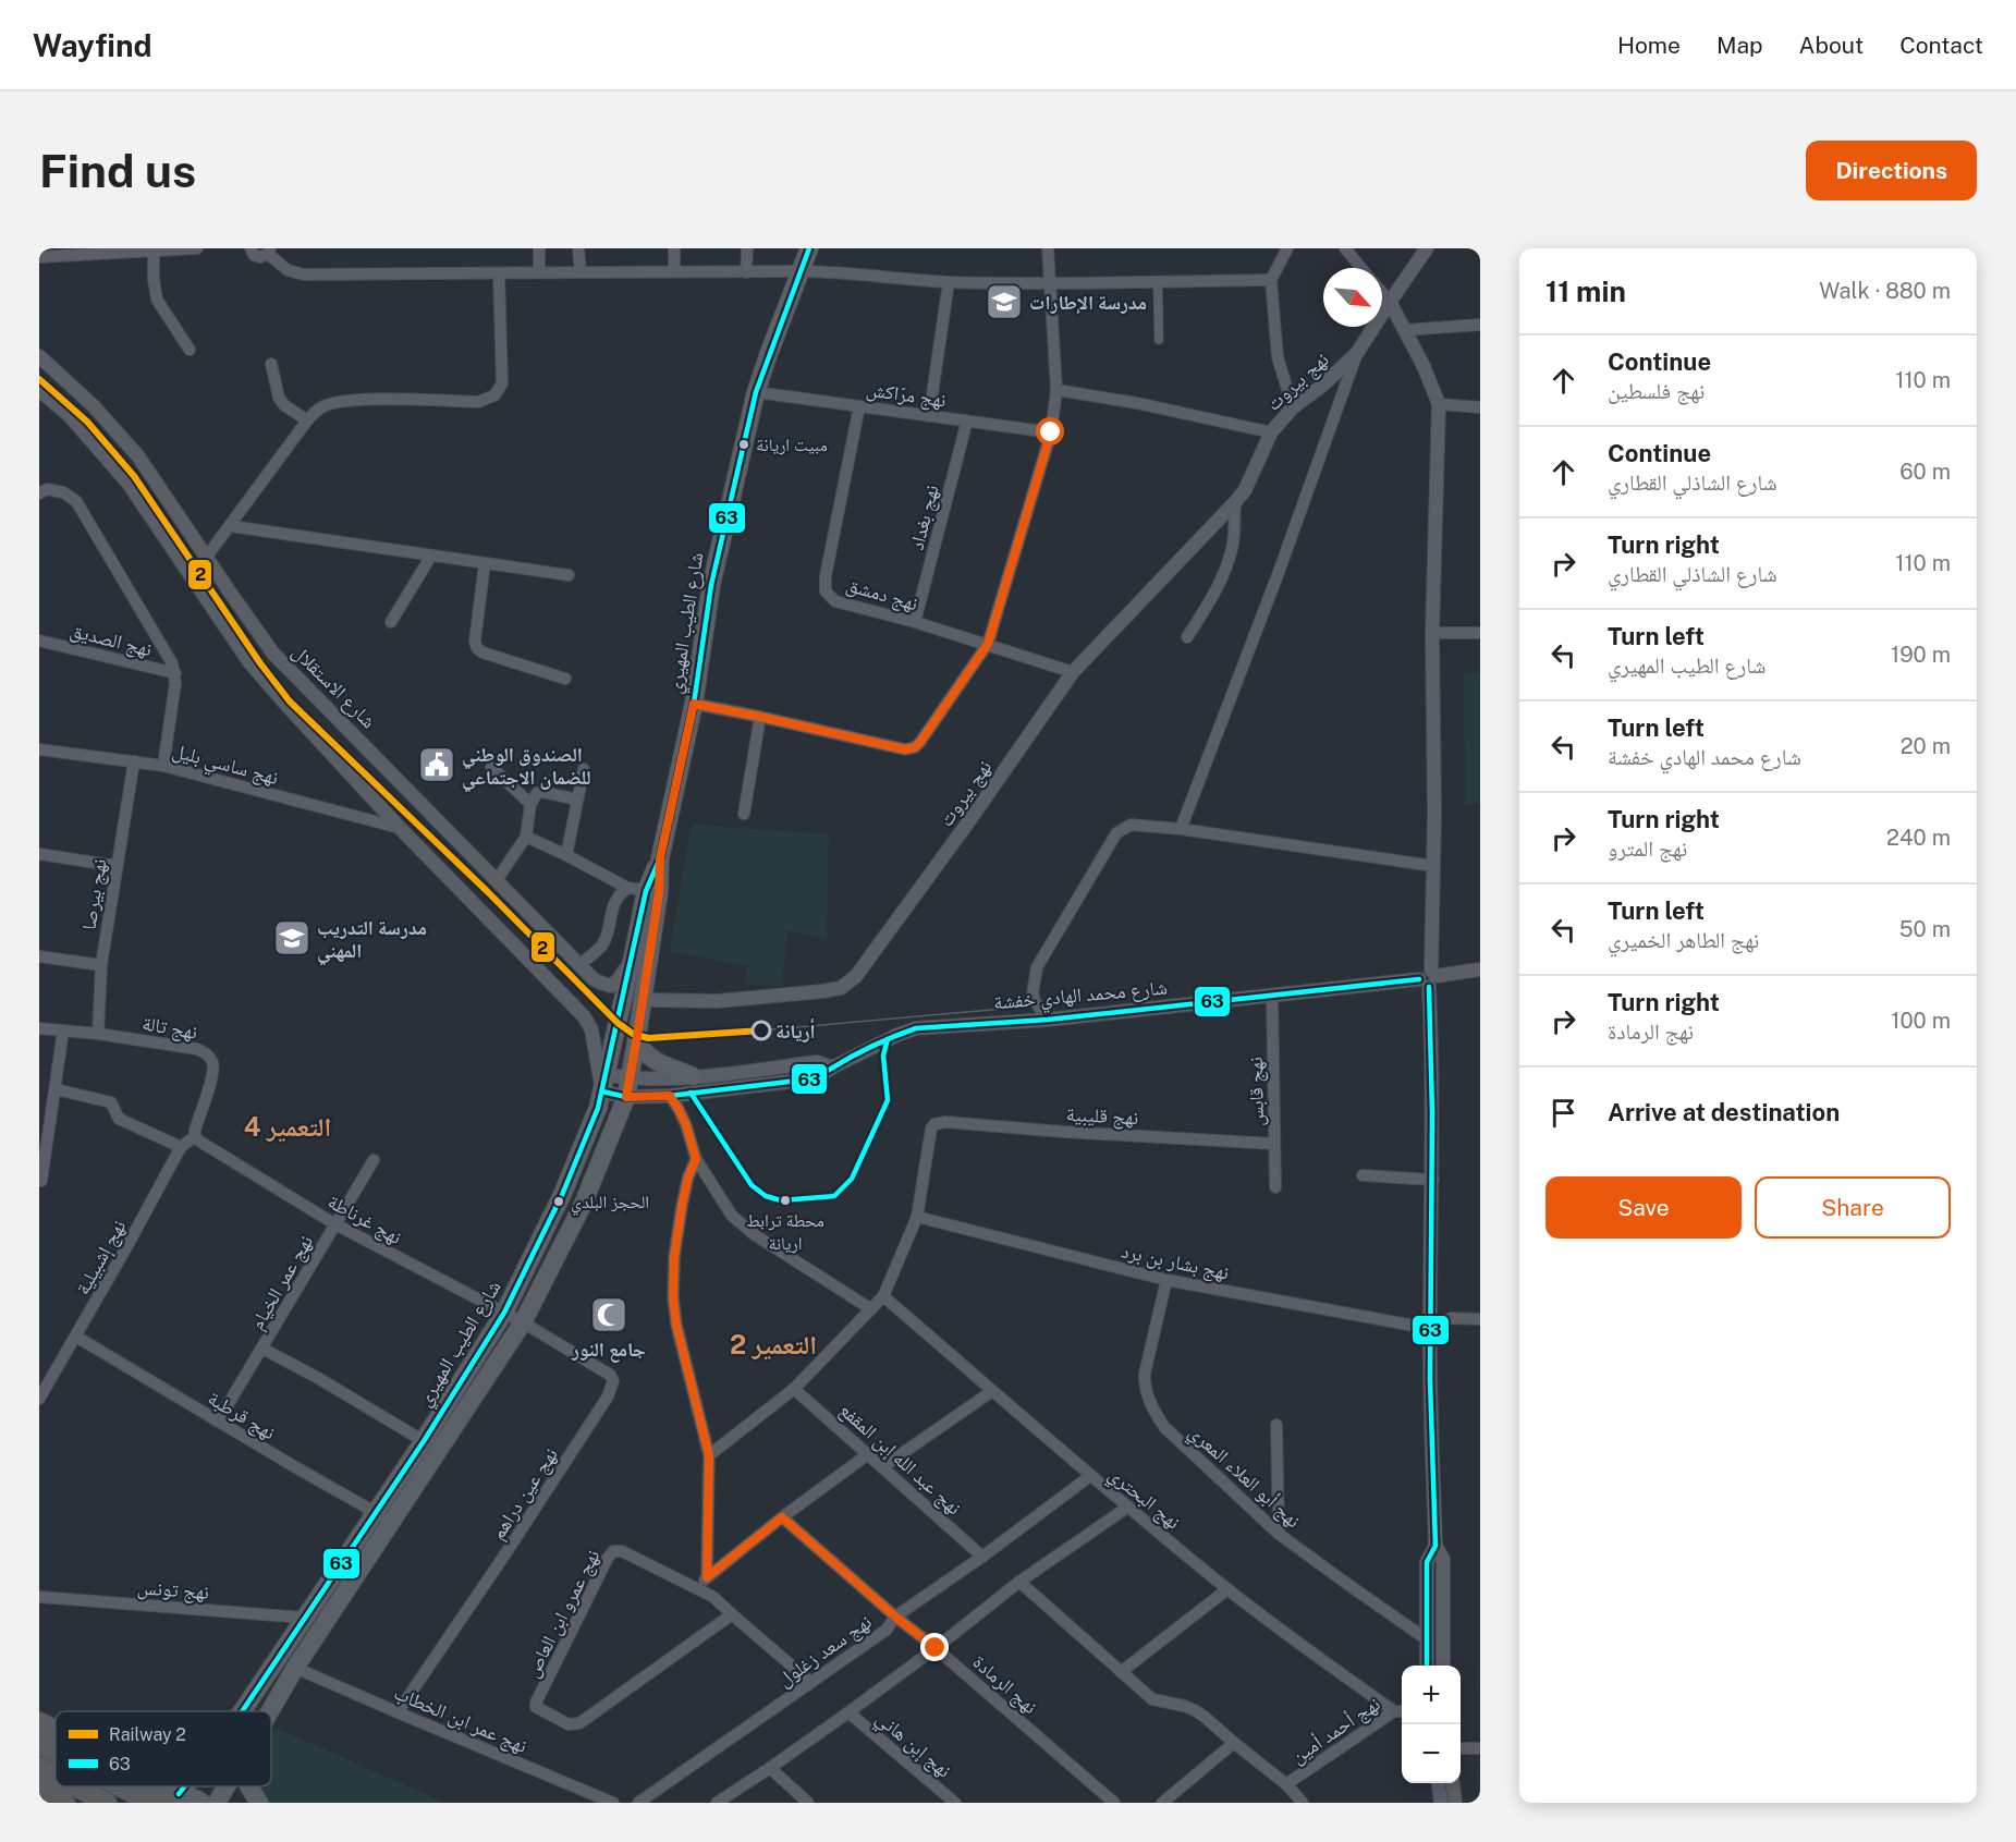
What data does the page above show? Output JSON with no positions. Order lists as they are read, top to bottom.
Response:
{
  "streets": {
    "main road": ["شارع الطيب المهيري"],
    "street": [
      "نهج بيروت",
      "نهج مرّاكش",
      "نهج بغداد",
      "نهج دمشق",
      "نهج الصديق",
      "شارع الاستقلال",
      "نهج ساسي بليل",
      "نهج بيرصا",
      "شارع محمد الهادي خفشة",
      "نهج تالة",
      "نهج قابس",
      "نهج قليبية",
      "نهج غرناطة",
      "نهج إشبيلية",
      "نهج بشار بن برد",
      "نهج عمر الخيام",
      "نهج قرطبة",
      "نهج عبد الله إبن المقفع",
      "نهج أبو العلاء المعري",
      "نهج عين دراهم",
      "نهج البحتري",
      "نهج تونس",
      "نهج عمرو ابن العاص",
      "نهج سعد زغلول",
      "نهج الرمادة",
      "نهج عمر ابن الخطاب",
      "نهج أحمد أمين",
      "نهج إبن هاني"
    ]
  },
  "crossings": [
    ["نهج بيروت", "نهج دمشق"],
    ["نهج بيروت", "شارع الطيب المهيري"],
    ["نهج مرّاكش", "نهج بغداد"],
    ["نهج مرّاكش", "نهج دمشق"],
    ["نهج مرّاكش", "شارع الطيب المهيري"],
    ["نهج بغداد", "نهج دمشق"],
    ["شارع الطيب المهيري", "شارع الاستقلال"],
    ["شارع الطيب المهيري", "شارع محمد الهادي خفشة"],
    ["شارع الطيب المهيري", "نهج غرناطة"],
    ["شارع الطيب المهيري", "نهج قرطبة"],
    ["شارع الطيب المهيري", "نهج عين دراهم"],
    ["شارع الطيب المهيري", "نهج تونس"],
    ["شارع الطيب المهيري", "نهج عمر ابن الخطاب"],
    ["نهج ساسي بليل", "نهج بيرصا"],
    ["نهج بيرصا", "نهج تالة"],
    ["شارع محمد الهادي خفشة", "نهج قابس"],
    ["نهج تالة", "نهج غرناطة"],
    ["نهج تالة", "نهج إشبيلية"],
    ["نهج قابس", "نهج قليبية"],
    ["نهج قليبية", "نهج بشار بن برد"],
    ["نهج غرناطة", "نهج إشبيلية"],
    ["نهج غرناطة", "نهج عمر الخيام"],
    ["نهج غرناطة", "نهج عين دراهم"],
    ["نهج إشبيلية", "نهج قرطبة"],
    ["نهج بشار بن برد", "نهج أبو العلاء المعري"],
    ["نهج عمر الخيام", "نهج قرطبة"],
    ["نهج عبد الله إبن المقفع", "نهج سعد زغلول"],
    ["نهج عين دراهم", "نهج عمر ابن الخطاب"],
    ["نهج البحتري", "نهج سعد زغلول"],
    ["نهج البحتري", "نهج أحمد أمين"],
    ["نهج سعد زغلول", "نهج الرمادة"]
  ],
  "districts": ["التعمير 4", "التعمير 2"],
  "places": {
    "school or university": ["مدرسة الإطارات", "مدرسة التدريب المهني"],
    "other": [
      "مبيت اريانة",
      "أريانة",
      "محطة ترابط اريانة",
      "الحجز البلدي"
    ],
    "public building": ["الصندوق الوطني للضمان الاجتماعي"],
    "mosque": ["جامع النور"]
  },
  "lines": ["transit line 63", "rail line 2"],
  "legend": ["Railway 2", "63"],
  "north": "bottom right",
  "page": {
    "header": "Wayfind",
    "nav": [
      "Home",
      "Map",
      "About",
      "Contact"
    ],
    "buttons": [
      "Directions",
      ["Save", "Share"]
    ],
    "title": "Find us",
    "heading": ["11 min", "Walk · 880 m"],
    "list": [
      ["Continue", "نهج فلسطين", "110 m"],
      ["Continue", "شارع الشاذلي القطاري", "60 m"],
      ["Turn right", "شارع الشاذلي القطاري", "110 m"],
      ["Turn left", "شارع الطيب المهيري", "190 m"],
      ["Turn left", "شارع محمد الهادي خفشة", "20 m"],
      ["Turn right", "نهج المترو", "240 m"],
      ["Turn left", "نهج الطاهر الخميري", "50 m"],
      ["Turn right", "نهج الرمادة", "100 m"],
      "Arrive at destination"
    ],
    "map_buttons": ["+", "−"]
  }
}
